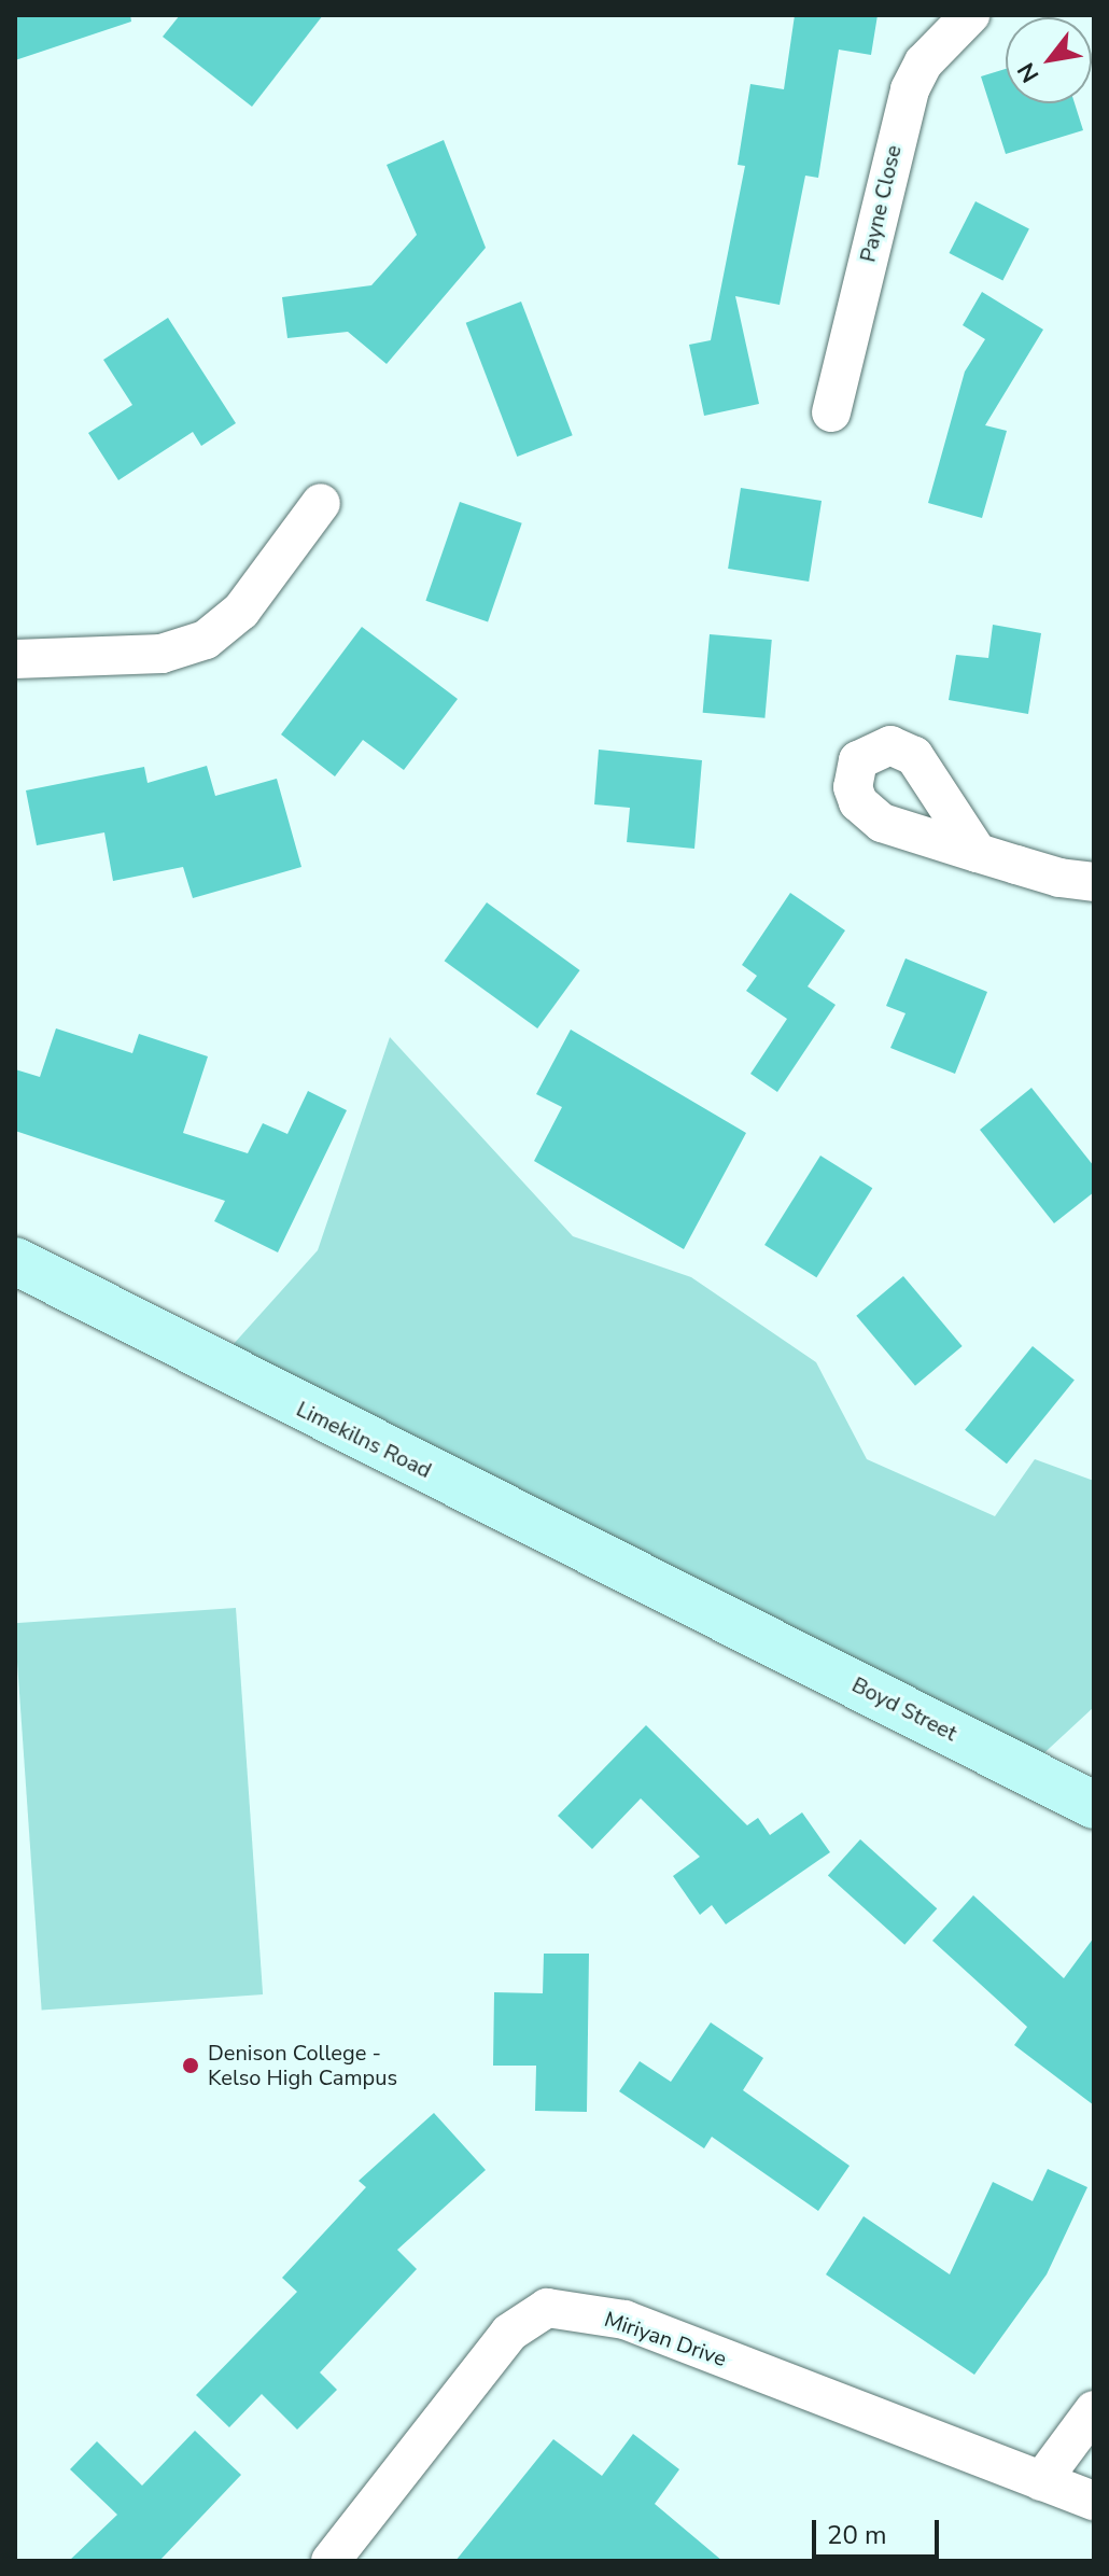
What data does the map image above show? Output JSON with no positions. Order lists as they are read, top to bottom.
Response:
{
  "streets": {
    "main road": ["Limekilns Road", "Boyd Street"],
    "street": ["Payne Close", "Miriyan Drive"]
  },
  "crossings": [
    ["Limekilns Road", "Boyd Street"]
  ],
  "places": ["Denison College - Kelso High Campus"],
  "scale_bar": "20 m",
  "north": "bottom left"
}
